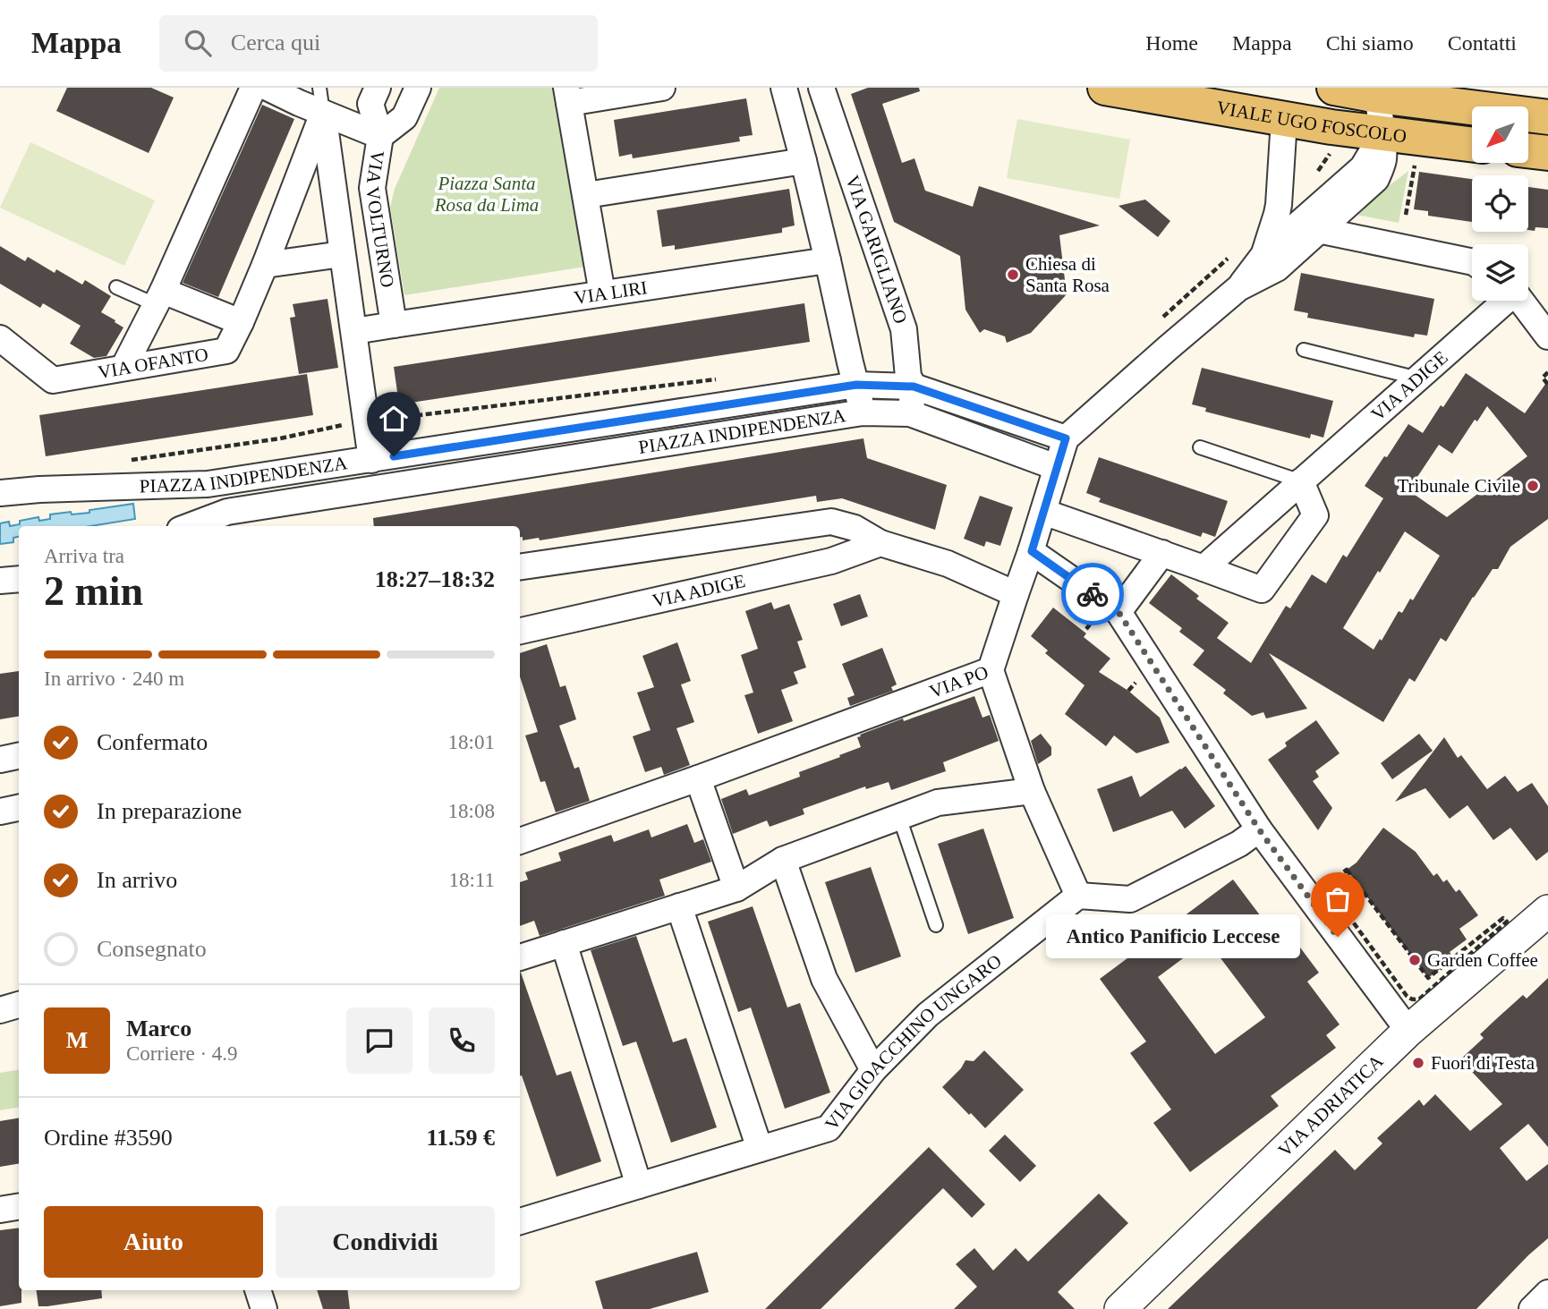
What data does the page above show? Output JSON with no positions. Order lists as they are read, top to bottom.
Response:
{
  "streets": {
    "main road": ["VIALE UGO FOSCOLO"],
    "street": [
      "VIA VOLTURNO",
      "VIA GARIGLIANO",
      "VIA LIRI",
      "VIA OFANTO",
      "VIA ADIGE",
      "PIAZZA INDIPENDENZA",
      "VIA PO",
      "VIA GIOACCHINO UNGARO",
      "VIA ADRIATICA"
    ]
  },
  "crossings": [
    ["VIA VOLTURNO", "VIA LIRI"],
    ["VIA VOLTURNO", "VIA OFANTO"],
    ["VIA GARIGLIANO", "PIAZZA INDIPENDENZA"],
    ["PIAZZA INDIPENDENZA", "VIA PO"]
  ],
  "parks": ["Piazza Santa Rosa da Lima"],
  "places": [
    "Chiesa di Santa Rosa",
    "Tribunale Civile",
    "Antico Panificio Leccese",
    "Garden Coffee",
    "Fuori di Testa"
  ],
  "north": "bottom left",
  "page": {
    "header": "Mappa",
    "search": "Cerca qui",
    "nav": [
      "Home",
      "Mappa",
      "Chi siamo",
      "Contatti"
    ],
    "heading": ["2 min", "Arriva tra", "18:27–18:32"],
    "panel": [
      "Marco",
      "Corriere · 4.9",
      "Ordine #3590",
      "11.59 €"
    ],
    "bar": "In arrivo · 240 m",
    "list": [
      ["Confermato", "18:01"],
      ["In preparazione", "18:08"],
      ["In arrivo", "18:11"],
      "Consegnato"
    ],
    "bubble": "Antico Panificio Leccese",
    "round": "M",
    "buttons": ["Aiuto", "Condividi"]
  }
}
